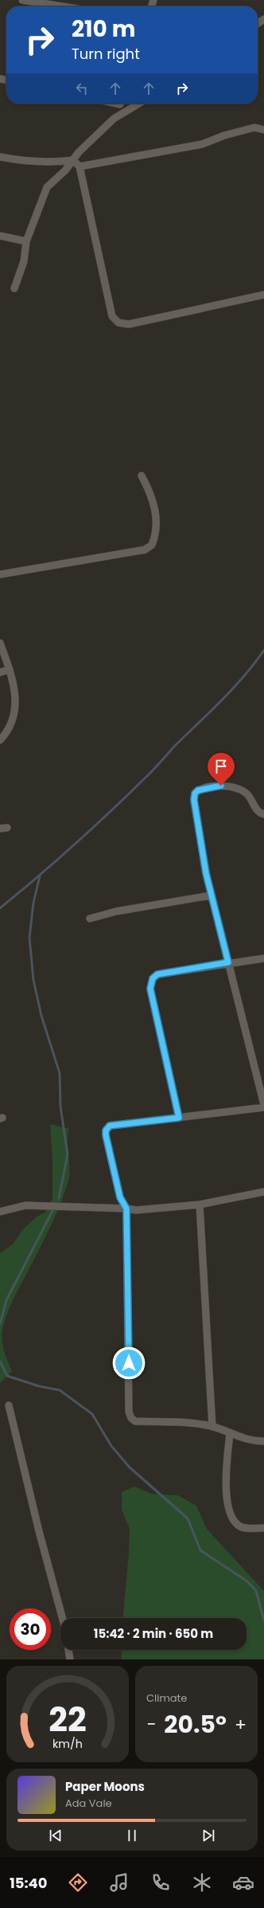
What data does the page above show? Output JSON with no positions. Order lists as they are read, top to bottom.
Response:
{
  "page": {
    "turn": ["210 m", "Turn right"],
    "limit": "30",
    "trip": "15:42 · 2 min · 650 m",
    "tile": "Climate",
    "heat": ["−", "20.5°", "+"],
    "song": ["Paper Moons", "Ada Vale"],
    "tabs": "15:40",
    "gauge": ["22", "km/h"]
  }
}
